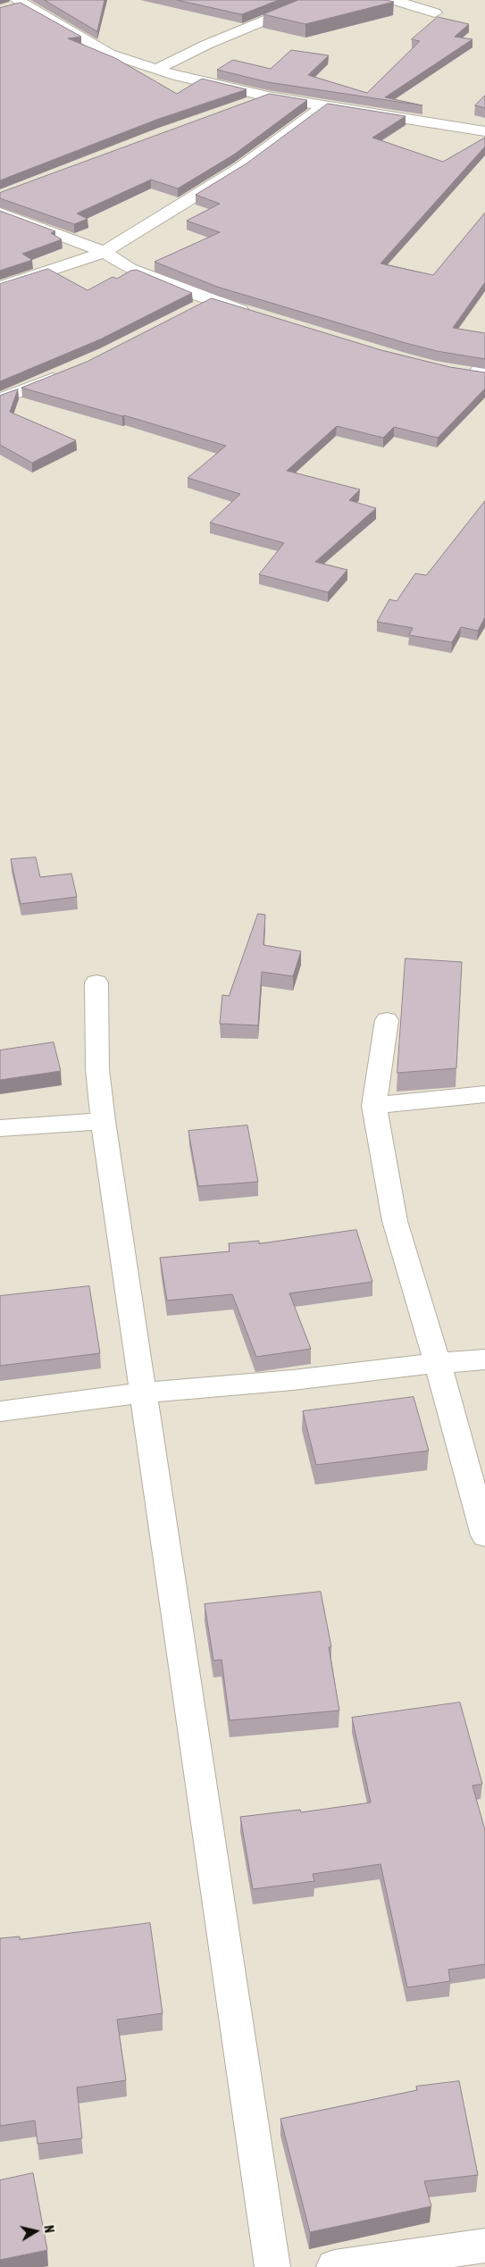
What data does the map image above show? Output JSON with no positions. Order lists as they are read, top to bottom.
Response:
{
  "north": "right"
}
